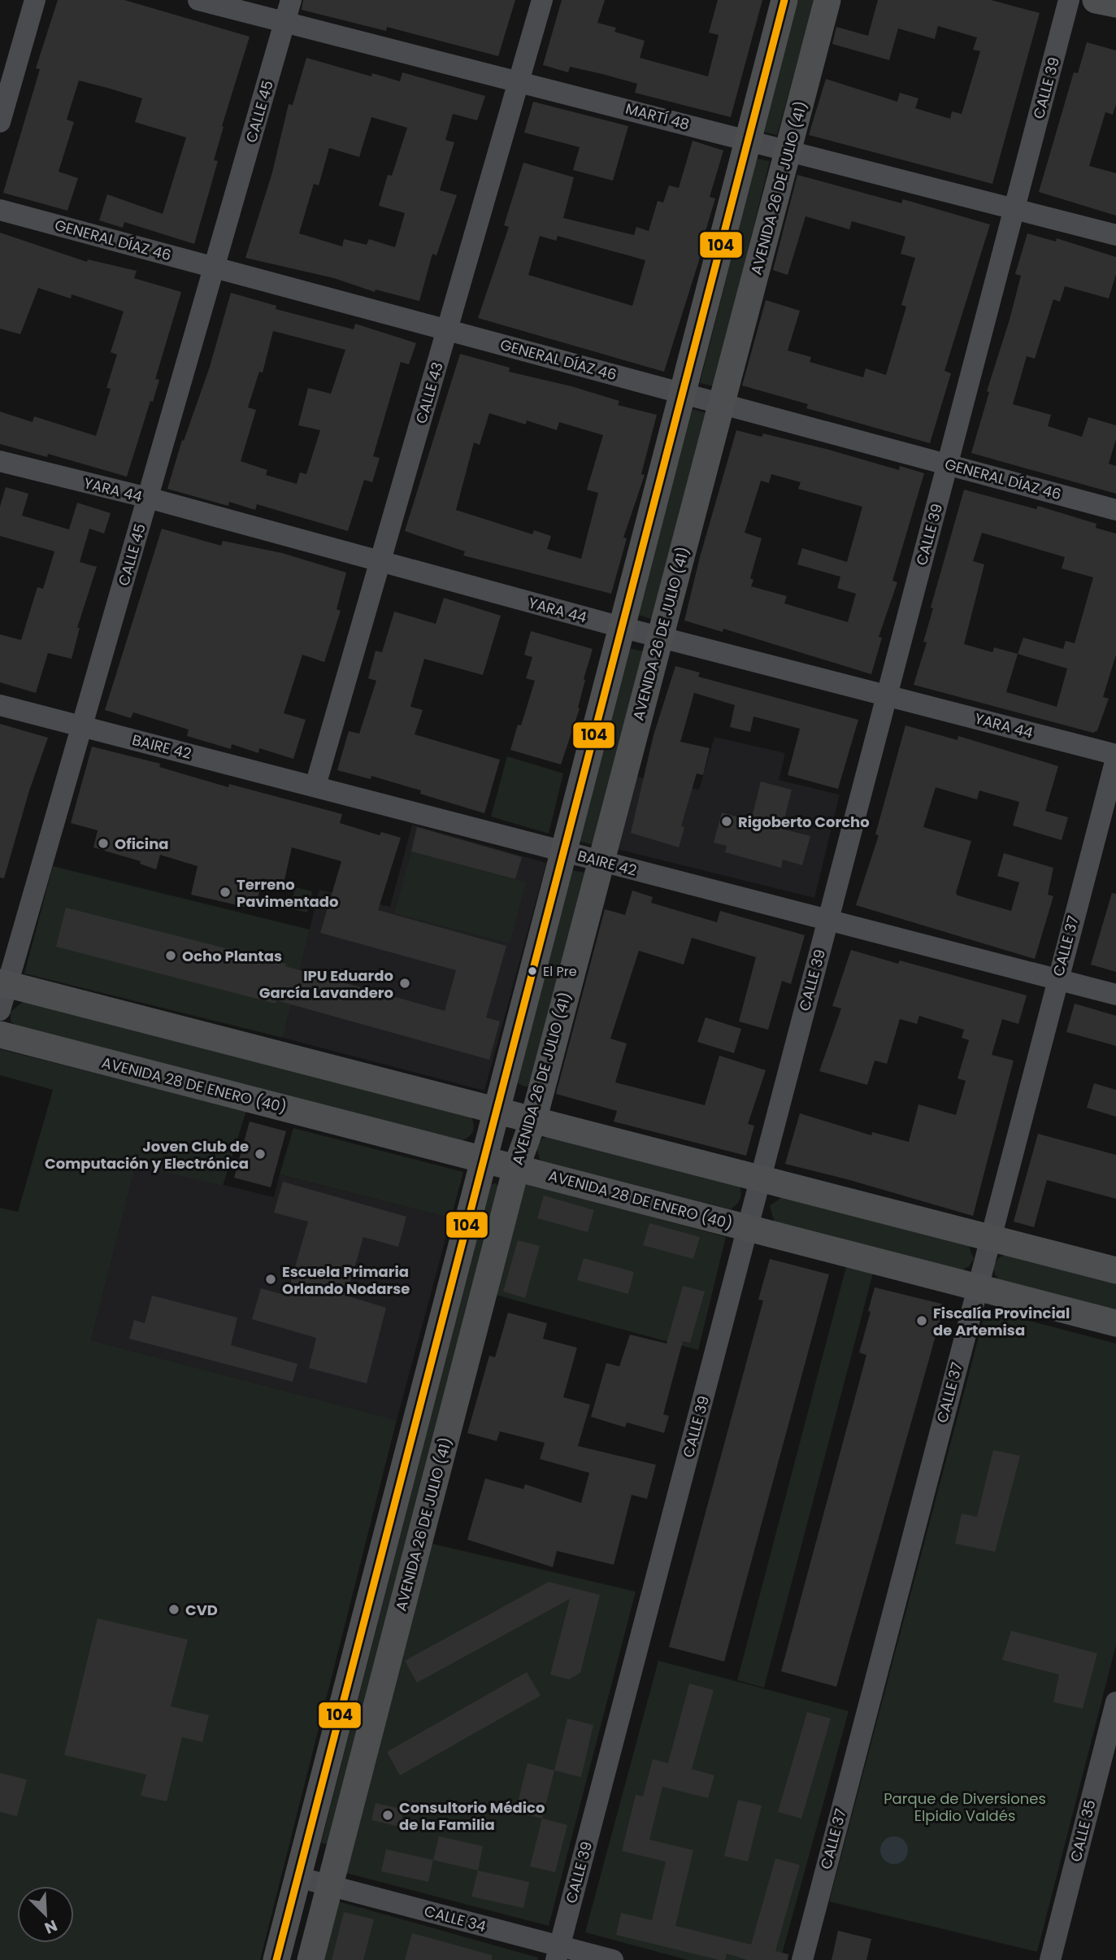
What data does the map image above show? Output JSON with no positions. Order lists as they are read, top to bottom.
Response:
{
  "streets": {
    "main road": ["AVENIDA 26 DE JULIO (41)", "AVENIDA 28 DE ENERO (40)"],
    "street": [
      "CALLE 39",
      "CALLE 45",
      "MARTÍ 48",
      "GENERAL DÍAZ 46",
      "CALLE 43",
      "YARA 44",
      "BAIRE 42",
      "CALLE 37",
      "CALLE 35",
      "CALLE 34"
    ]
  },
  "crossings": [
    ["CALLE 39", "MARTÍ 48"],
    ["CALLE 39", "GENERAL DÍAZ 46"],
    ["CALLE 39", "YARA 44"],
    ["CALLE 39", "BAIRE 42"],
    ["CALLE 39", "AVENIDA 28 DE ENERO (40)"],
    ["CALLE 39", "CALLE 34"],
    ["CALLE 45", "MARTÍ 48"],
    ["CALLE 45", "GENERAL DÍAZ 46"],
    ["CALLE 45", "YARA 44"],
    ["CALLE 45", "BAIRE 42"],
    ["MARTÍ 48", "AVENIDA 26 DE JULIO (41)"],
    ["MARTÍ 48", "CALLE 43"],
    ["AVENIDA 26 DE JULIO (41)", "GENERAL DÍAZ 46"],
    ["AVENIDA 26 DE JULIO (41)", "YARA 44"],
    ["AVENIDA 26 DE JULIO (41)", "BAIRE 42"],
    ["AVENIDA 26 DE JULIO (41)", "AVENIDA 28 DE ENERO (40)"],
    ["AVENIDA 26 DE JULIO (41)", "CALLE 34"],
    ["GENERAL DÍAZ 46", "CALLE 43"],
    ["CALLE 43", "YARA 44"],
    ["CALLE 43", "BAIRE 42"],
    ["YARA 44", "CALLE 37"],
    ["BAIRE 42", "CALLE 37"],
    ["CALLE 37", "AVENIDA 28 DE ENERO (40)"]
  ],
  "parks": ["Parque de Diversiones Elpidio Valdés"],
  "places": [
    "Rigoberto Corcho",
    "Oficina",
    "Terreno Pavimentado",
    "Ocho Plantas",
    "El Pre",
    "IPU Eduardo García Lavandero",
    "Joven Club de Computación y Electrónica",
    "Escuela Primaria Orlando Nodarse",
    "Fiscalía Provincial de Artemisa",
    "CVD",
    "Consultorio Médico de la Familia"
  ],
  "lines": ["transit line 104"],
  "north": "bottom right"
}
